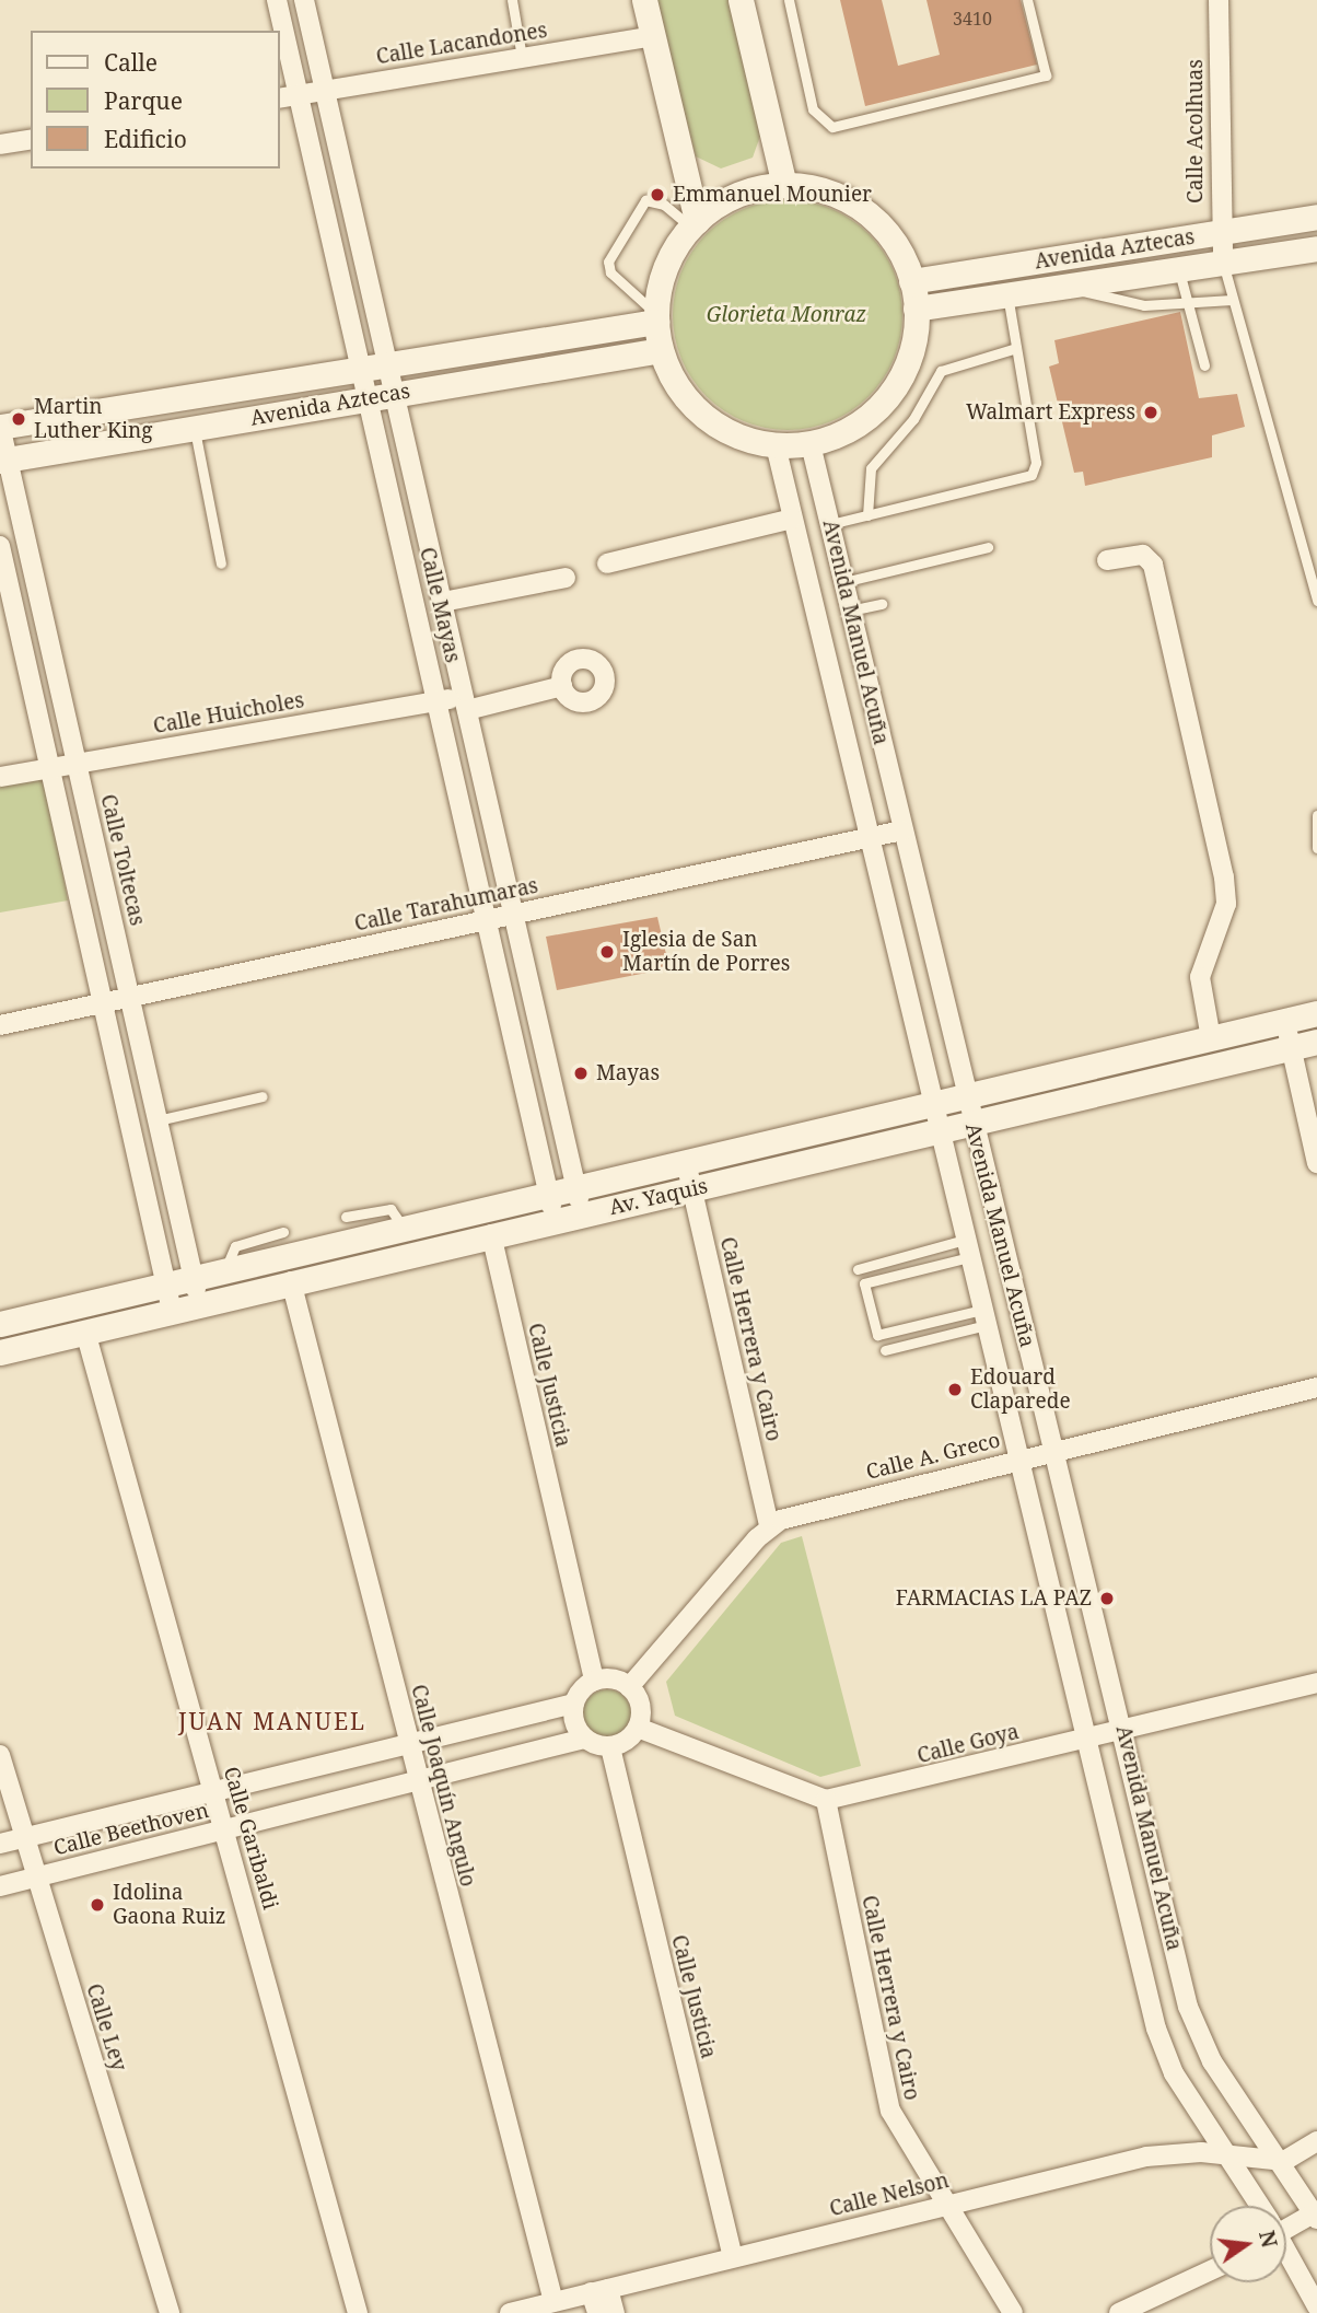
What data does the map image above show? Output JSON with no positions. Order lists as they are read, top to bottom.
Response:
{
  "streets": {
    "street": [
      "Calle Lacandones",
      "Calle Acolhuas",
      "Avenida Aztecas",
      "Calle Mayas",
      "Avenida Manuel Acuña",
      "Calle Huicholes",
      "Calle Toltecas",
      "Calle Tarahumaras",
      "Av. Yaquis",
      "Calle Herrera y Cairo",
      "Calle Justicia",
      "Calle A. Greco",
      "Calle Goya",
      "Calle Joaquín Angulo",
      "Calle Beethoven",
      "Calle Garibaldi",
      "Calle Ley",
      "Calle Nelson"
    ]
  },
  "crossings": [
    ["Calle Lacandones", "Calle Mayas"],
    ["Calle Acolhuas", "Avenida Aztecas"],
    ["Avenida Aztecas", "Calle Mayas"],
    ["Avenida Aztecas", "Avenida Manuel Acuña"],
    ["Avenida Aztecas", "Calle Toltecas"],
    ["Calle Mayas", "Calle Huicholes"],
    ["Calle Mayas", "Calle Tarahumaras"],
    ["Calle Mayas", "Av. Yaquis"],
    ["Avenida Manuel Acuña", "Calle Tarahumaras"],
    ["Avenida Manuel Acuña", "Av. Yaquis"],
    ["Avenida Manuel Acuña", "Calle A. Greco"],
    ["Avenida Manuel Acuña", "Calle Goya"],
    ["Avenida Manuel Acuña", "Calle Nelson"],
    ["Calle Huicholes", "Calle Toltecas"],
    ["Calle Toltecas", "Calle Tarahumaras"],
    ["Calle Toltecas", "Av. Yaquis"],
    ["Av. Yaquis", "Calle Herrera y Cairo"],
    ["Av. Yaquis", "Calle Justicia"],
    ["Av. Yaquis", "Calle Joaquín Angulo"],
    ["Av. Yaquis", "Calle Garibaldi"],
    ["Calle Herrera y Cairo", "Calle A. Greco"],
    ["Calle Herrera y Cairo", "Calle Goya"],
    ["Calle Herrera y Cairo", "Calle Nelson"],
    ["Calle Justicia", "Calle Beethoven"],
    ["Calle Justicia", "Calle Nelson"],
    ["Calle Joaquín Angulo", "Calle Beethoven"],
    ["Calle Joaquín Angulo", "Calle Nelson"],
    ["Calle Beethoven", "Calle Garibaldi"],
    ["Calle Beethoven", "Calle Ley"]
  ],
  "districts": ["JUAN MANUEL"],
  "parks": ["Glorieta Monraz"],
  "places": [
    "Emmanuel Mounier",
    "Walmart Express",
    "Martin Luther King",
    "Iglesia de San Martín de Porres",
    "Mayas",
    "Edouard Claparede",
    "FARMACIAS LA PAZ",
    "Idolina Gaona Ruiz"
  ],
  "house_numbers": ["3410"],
  "legend": ["Calle", "Parque", "Edificio"],
  "north": "right"
}
